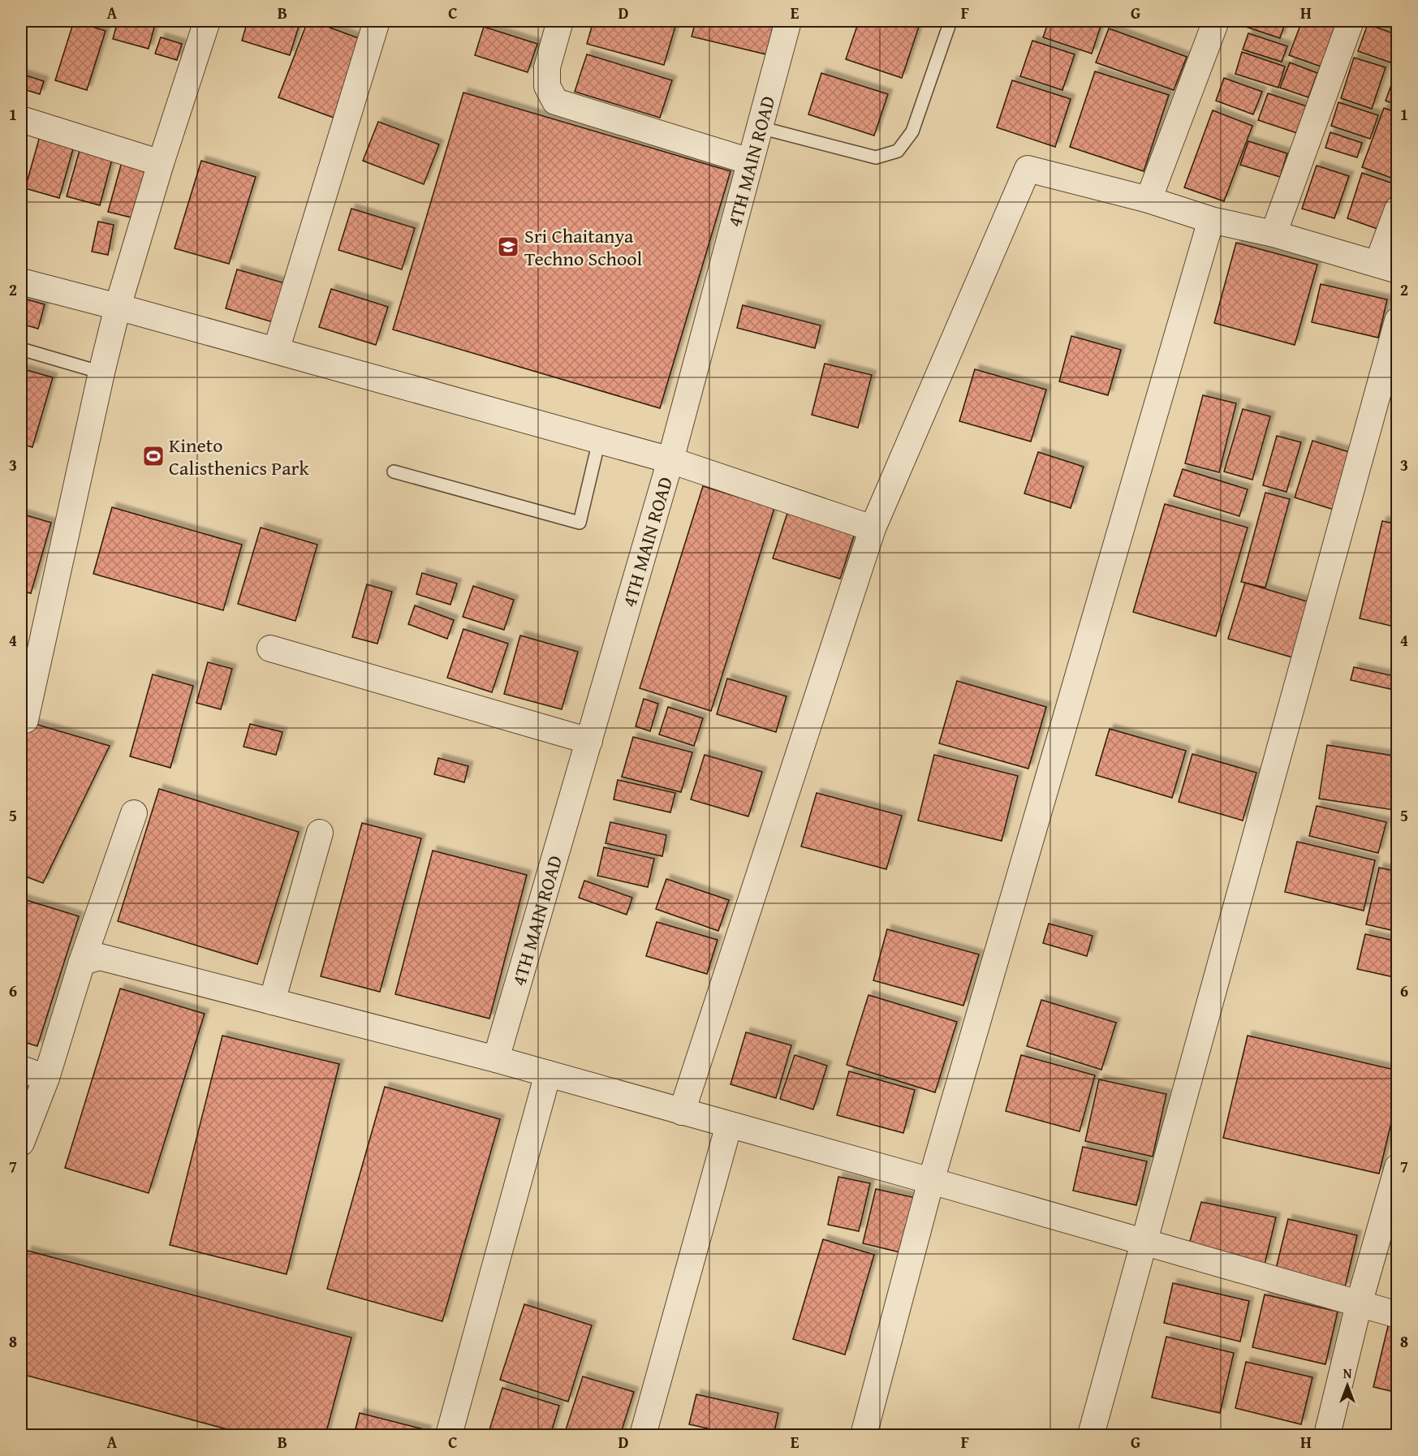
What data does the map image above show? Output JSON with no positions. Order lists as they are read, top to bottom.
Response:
{
  "streets": {
    "street": ["4TH MAIN ROAD"]
  },
  "places": {
    "school or university": ["Sri Chaitanya Techno School"],
    "sports": ["Kineto Calisthenics Park"]
  },
  "north": "top",
  "grid": {
    "columns": [
      "A",
      "B",
      "C",
      "D",
      "E",
      "F",
      "G",
      "H"
    ],
    "rows": [
      "1",
      "2",
      "3",
      "4",
      "5",
      "6",
      "7",
      "8"
    ]
  }
}
